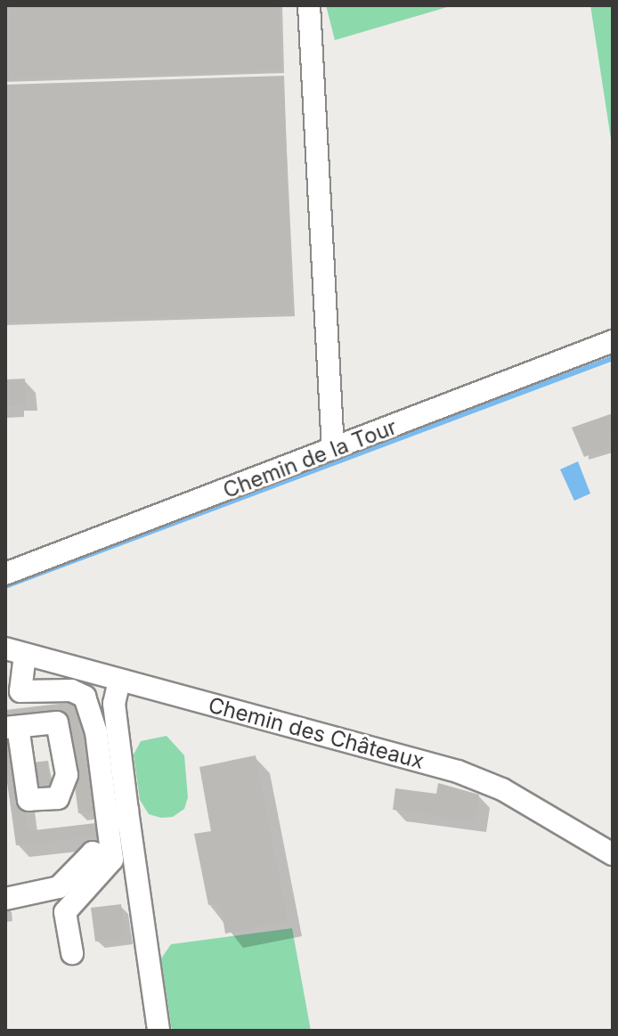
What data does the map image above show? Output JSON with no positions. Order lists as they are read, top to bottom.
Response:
{
  "streets": {
    "street": ["Chemin de la Tour", "Chemin des Châteaux"]
  }
}
